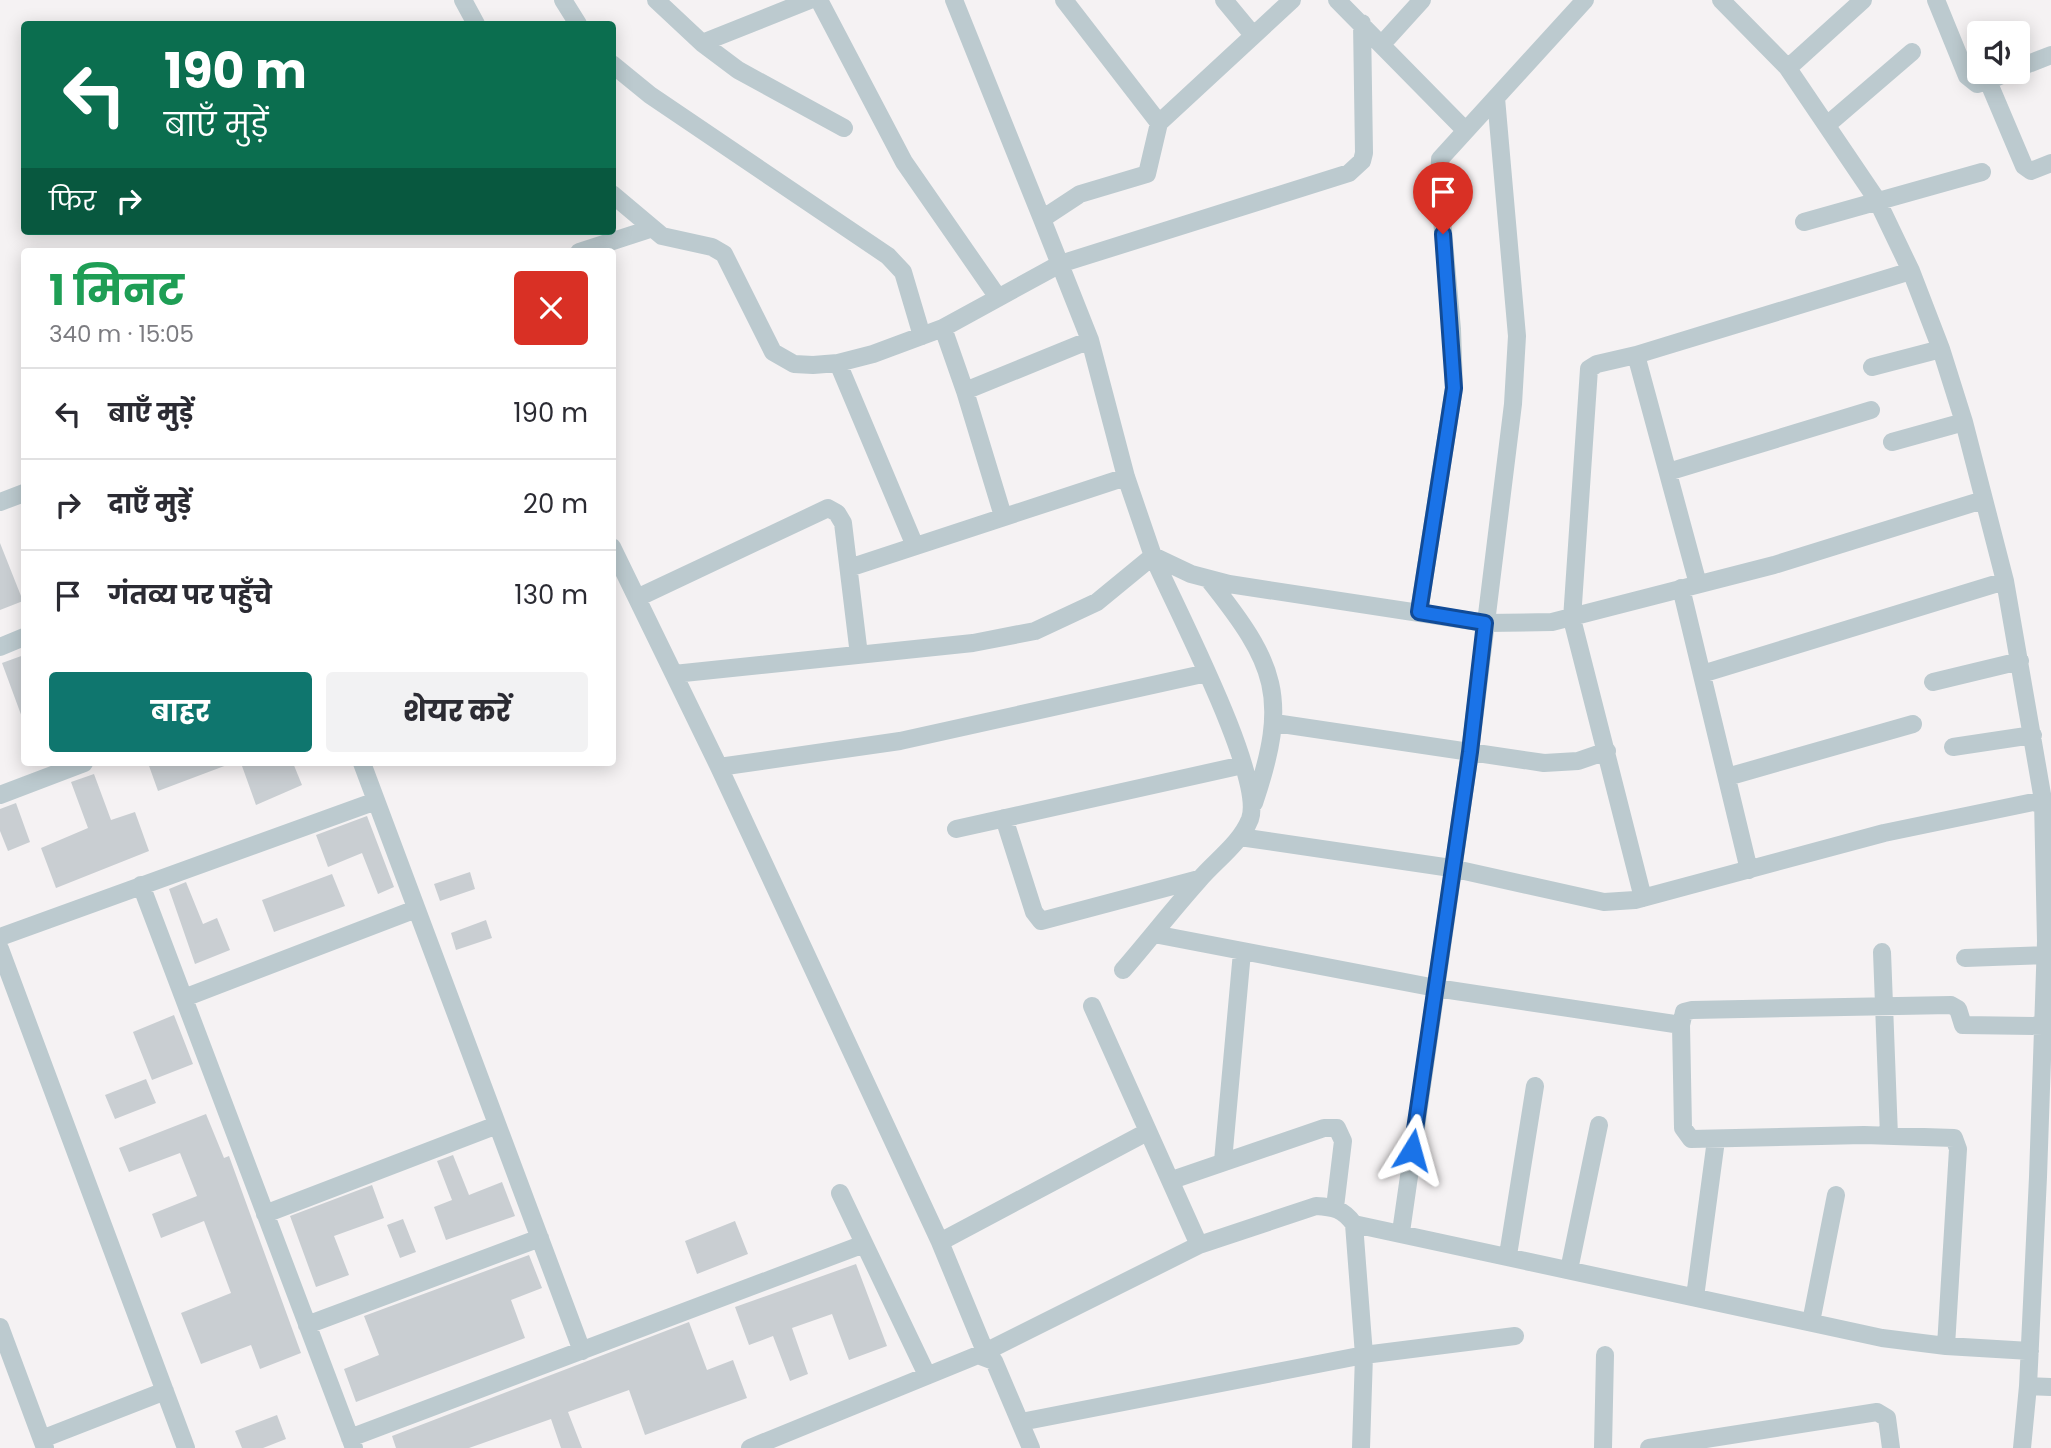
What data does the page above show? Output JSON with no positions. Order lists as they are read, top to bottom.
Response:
{
  "page": {
    "turn": ["190 m", "बाएँ मुड़ें"],
    "then": "फिर",
    "heading": ["1 मिनट", "340 m · 15:05"],
    "list": [
      {
        "name": "बाएँ मुड़ें",
        "value": "190 m"
      },
      {
        "name": "दाएँ मुड़ें",
        "value": "20 m"
      },
      {
        "name": "गंतव्य पर पहुँचे",
        "value": "130 m"
      }
    ],
    "buttons": ["बाहर", "शेयर करें"]
  }
}
